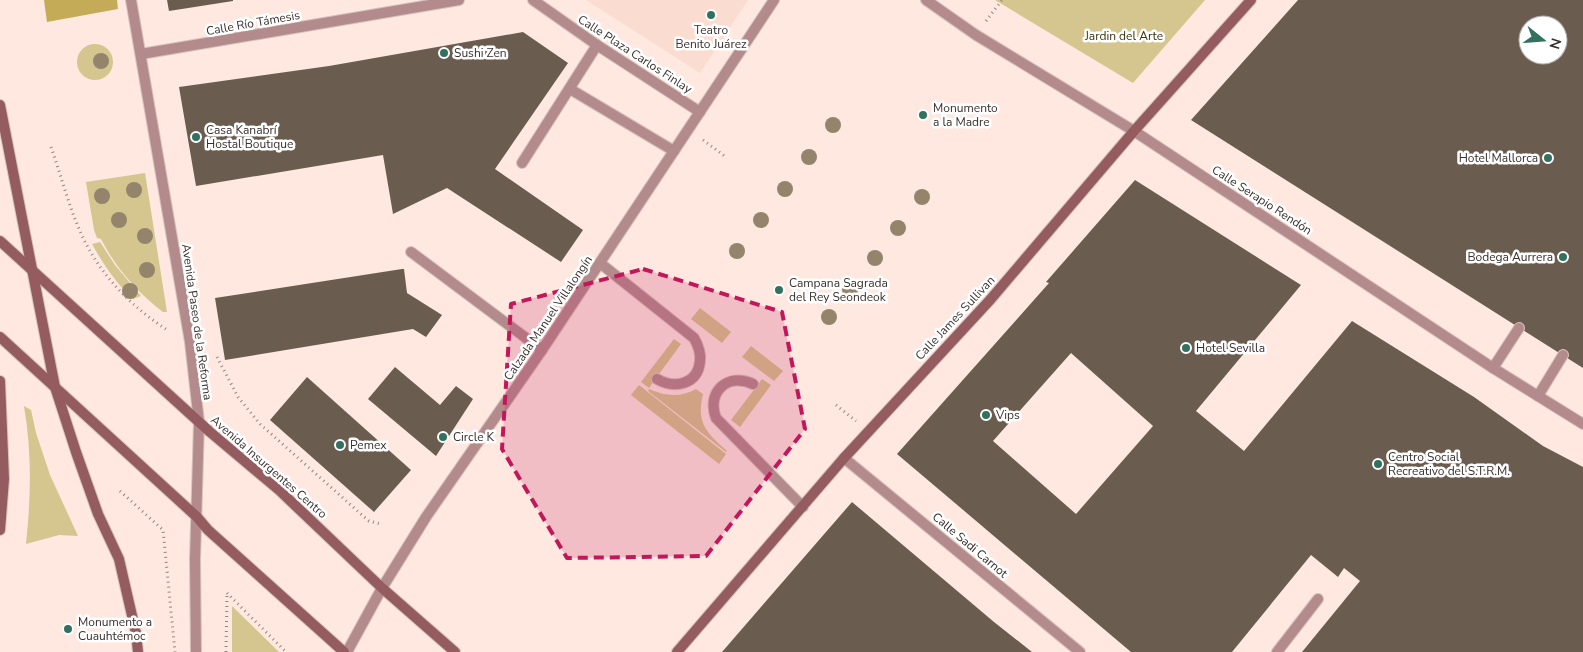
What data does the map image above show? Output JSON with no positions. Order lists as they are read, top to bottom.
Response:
{
  "streets": {
    "main road": ["Calle James Sullivan", "Avenida Insurgentes Centro"],
    "street": [
      "Calle Río Támesis",
      "Calle Plaza Carlos Finlay",
      "Calle Serapio Rendón",
      "Calzada Manuel Villalongín",
      "Avenida Paseo de la Reforma",
      "Calle Sadi Carnot"
    ]
  },
  "crossings": [
    ["Calle Río Támesis", "Avenida Paseo de la Reforma"],
    ["Calle Plaza Carlos Finlay", "Calzada Manuel Villalongín"],
    ["Calle Serapio Rendón", "Calle James Sullivan"],
    ["Calzada Manuel Villalongín", "Avenida Insurgentes Centro"],
    ["Calle James Sullivan", "Calle Sadi Carnot"],
    ["Avenida Paseo de la Reforma", "Avenida Insurgentes Centro"]
  ],
  "parks": ["Jardin del Arte"],
  "places": [
    "Teatro Benito Juárez",
    "Sushi Zen",
    "Monumento a la Madre",
    "Casa Kanabrí Hostal Boutique",
    "Hotel Mallorca",
    "Bodega Aurrera",
    "Campana Sagrada del Rey Seondeok",
    "Hotel Sevilla",
    "Vips",
    "Circle K",
    "Pemex",
    "Centro Social Recreativo del S.T.R.M.",
    "Monumento a Cuauhtémoc"
  ],
  "north": "right"
}
